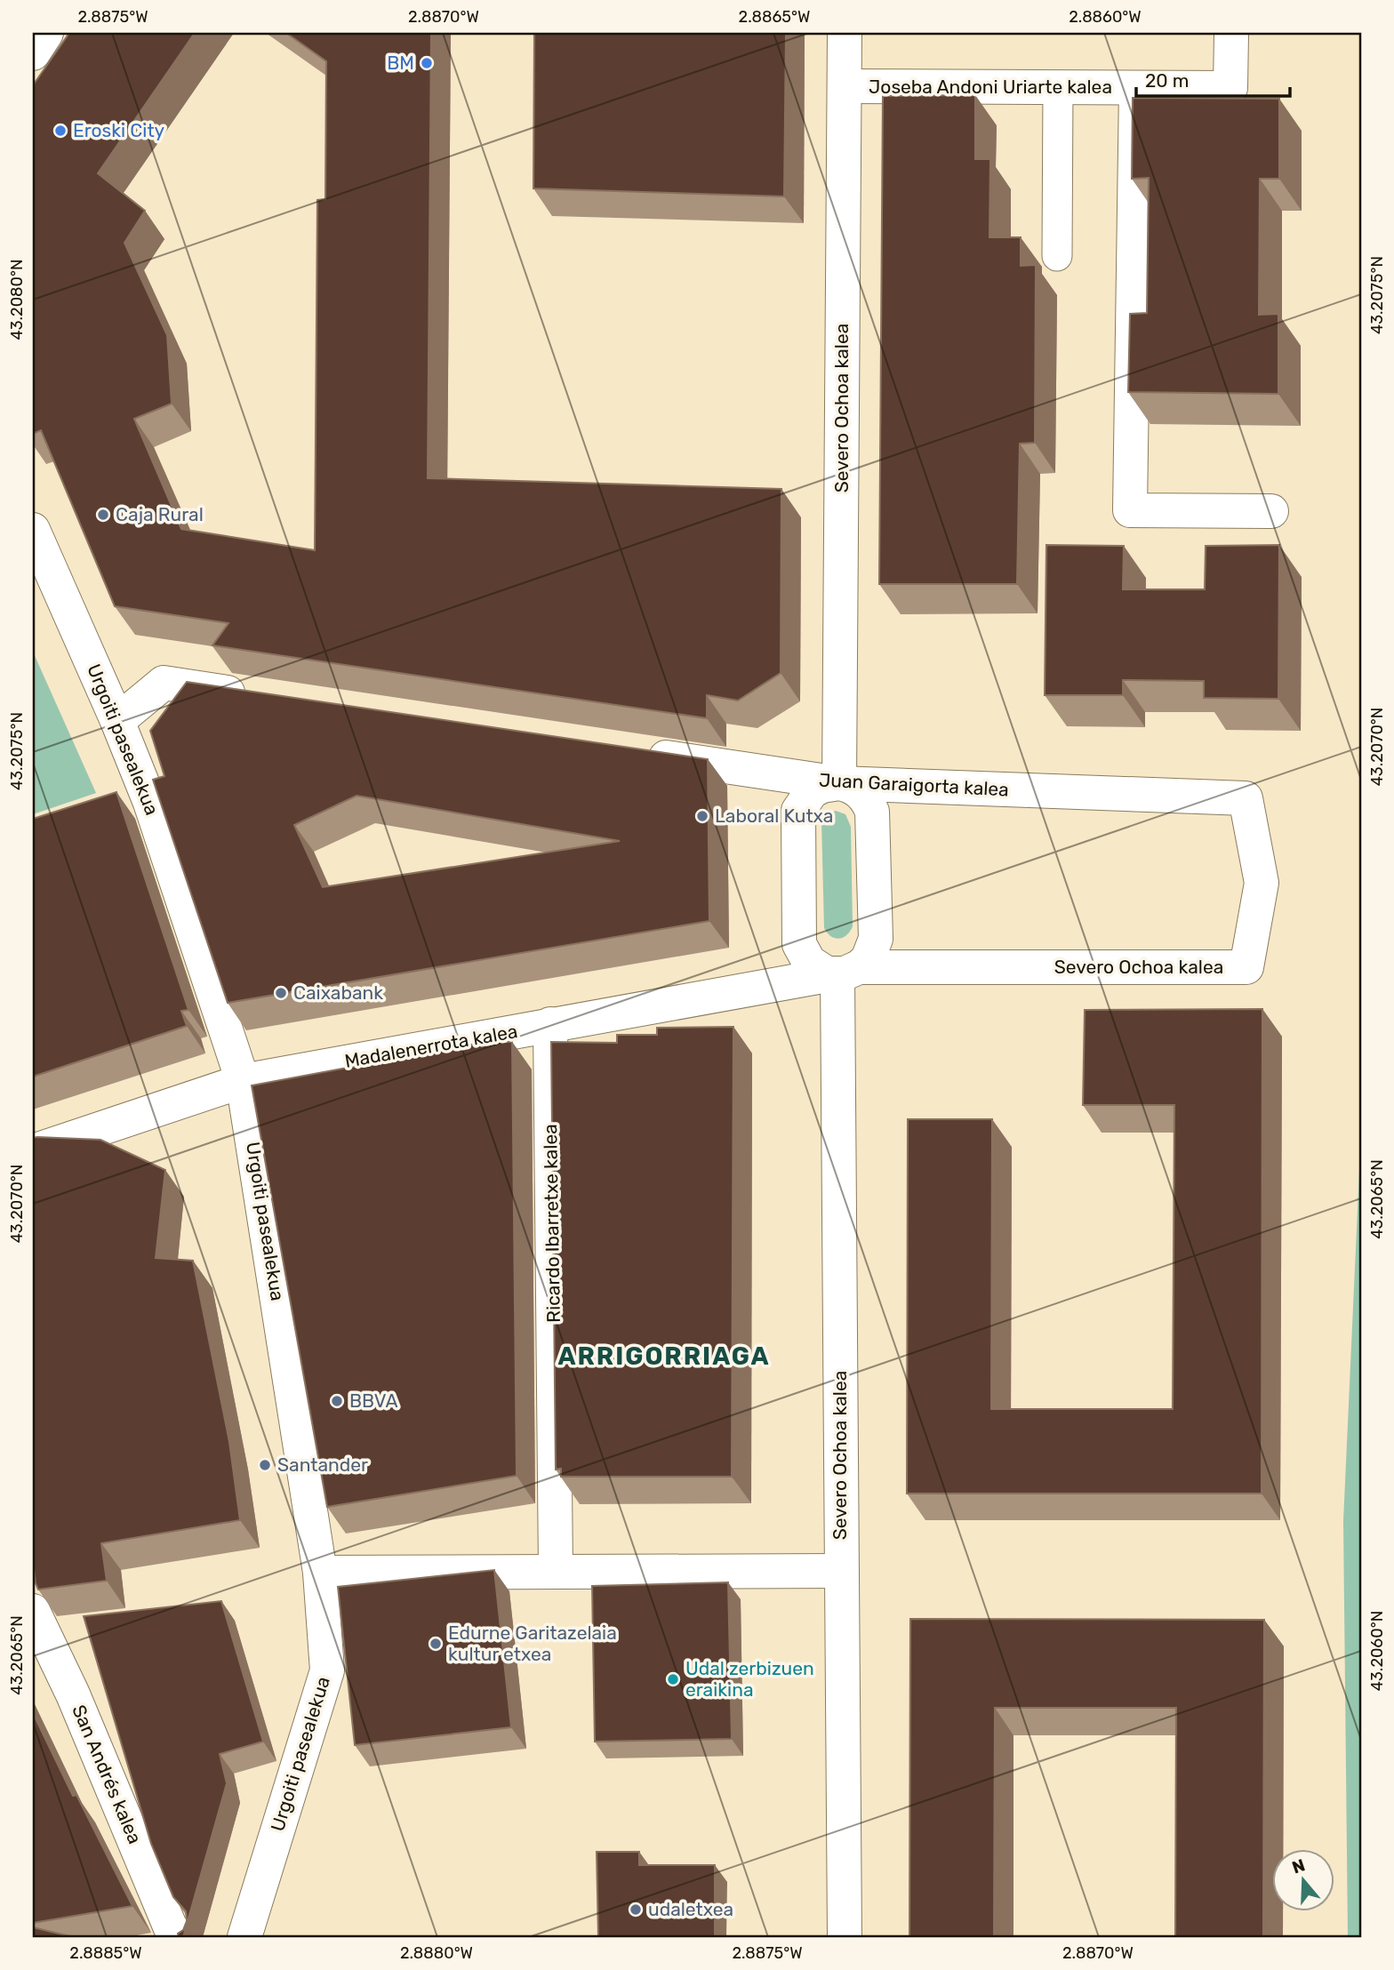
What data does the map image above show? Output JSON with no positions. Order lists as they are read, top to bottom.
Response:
{
  "streets": {
    "street": [
      "Joseba Andoni Uriarte kalea",
      "Severo Ochoa kalea",
      "Urgoiti pasealekua",
      "Juan Garaigorta kalea",
      "Madalenerrota kalea",
      "Ricardo Ibarretxe kalea",
      "San Andrés kalea"
    ]
  },
  "crossings": [
    ["Joseba Andoni Uriarte kalea", "Severo Ochoa kalea"],
    ["Severo Ochoa kalea", "Juan Garaigorta kalea"],
    ["Severo Ochoa kalea", "Madalenerrota kalea"],
    ["Urgoiti pasealekua", "Madalenerrota kalea"],
    ["Madalenerrota kalea", "Ricardo Ibarretxe kalea"]
  ],
  "districts": ["ARRIGORRIAGA"],
  "places": [
    "BM",
    "Eroski City",
    "Caja Rural",
    "Laboral Kutxa",
    "Caixabank",
    "BBVA",
    "Santander",
    "Edurne Garitazelaia kultur etxea",
    "Udal zerbizuen eraikina",
    "udaletxea"
  ],
  "scale_bar": "20 m",
  "north": "top",
  "coordinates": [
    "2.8875°W",
    "2.8870°W",
    "2.8865°W",
    "2.8860°W",
    "43.2075°N",
    "43.2080°N",
    "43.2070°N",
    "43.2065°N",
    "43.2060°N",
    "2.8885°W",
    "2.8880°W"
  ]
}
